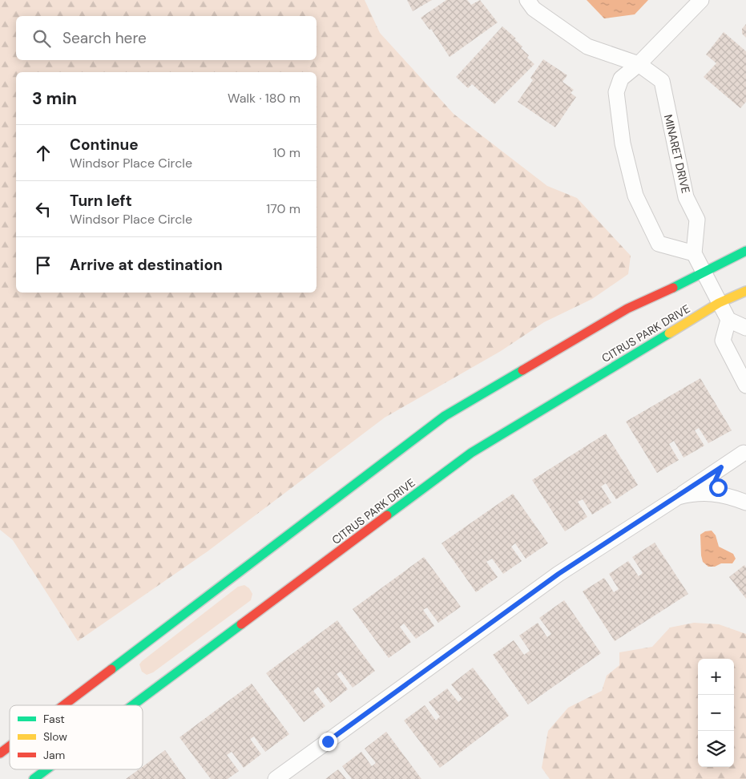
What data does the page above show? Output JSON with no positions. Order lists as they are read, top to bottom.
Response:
{
  "streets": {
    "street": ["MINARET DRIVE", "CITRUS PARK DRIVE"]
  },
  "legend": ["Fast", "Slow", "Jam"],
  "page": {
    "search": "Search here",
    "heading": ["3 min", "Walk · 180 m"],
    "list": [
      ["Continue", "Windsor Place Circle", "10 m"],
      ["Turn left", "Windsor Place Circle", "170 m"],
      "Arrive at destination"
    ],
    "map_buttons": ["+", "−"]
  }
}
